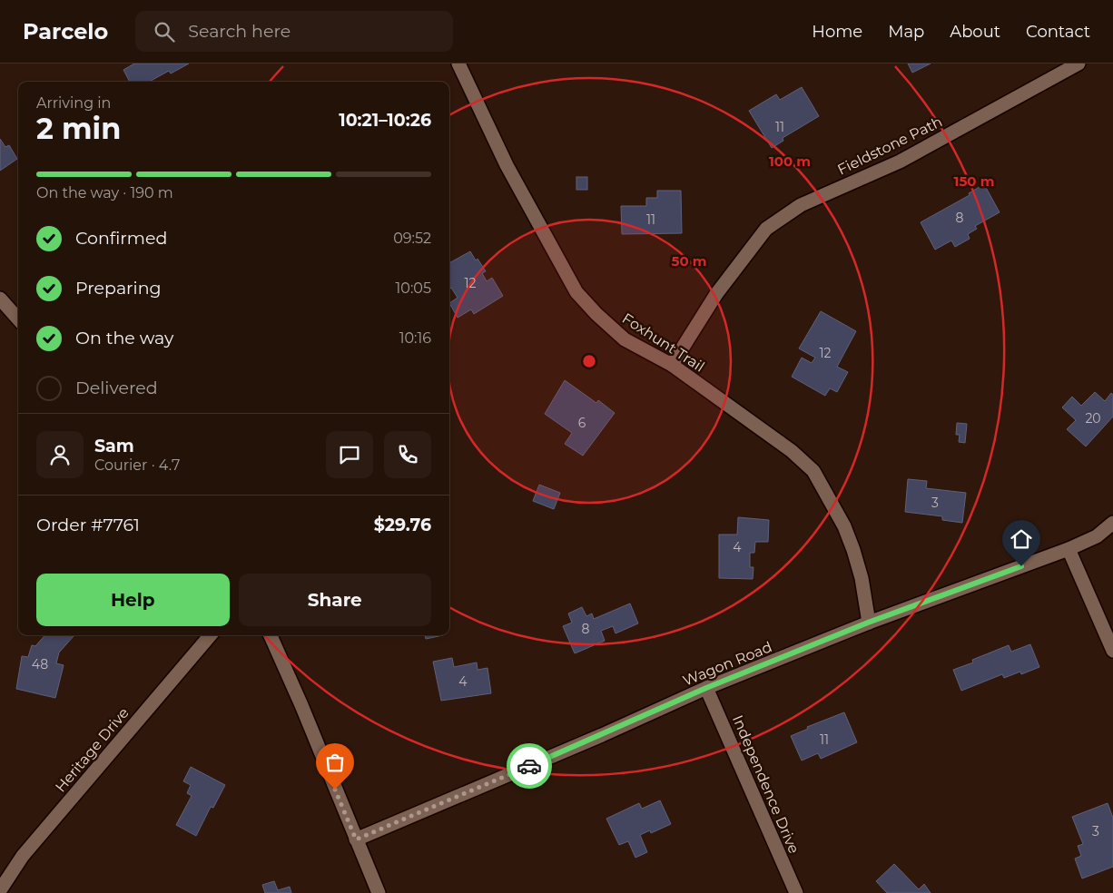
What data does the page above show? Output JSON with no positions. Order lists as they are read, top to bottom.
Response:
{
  "streets": {
    "street": [
      "Fieldstone Path",
      "Foxhunt Trail",
      "Wagon Road",
      "Heritage Drive",
      "Independence Drive"
    ]
  },
  "crossings": [
    ["Fieldstone Path", "Foxhunt Trail"],
    ["Foxhunt Trail", "Wagon Road"],
    ["Wagon Road", "Independence Drive"]
  ],
  "house_numbers": [
    "11",
    "8",
    "11",
    "12",
    "12",
    "20",
    "6",
    "3",
    "4",
    "8",
    "48",
    "4",
    "11",
    "3"
  ],
  "page": {
    "header": "Parcelo",
    "search": "Search here",
    "nav": [
      "Home",
      "Map",
      "About",
      "Contact"
    ],
    "heading": ["2 min", "Arriving in", "10:21–10:26"],
    "panel": [
      "Sam",
      "Courier · 4.7",
      "Order #7761",
      "$29.76"
    ],
    "bar": "On the way · 190 m",
    "list": [
      ["Confirmed", "09:52"],
      ["Preparing", "10:05"],
      ["On the way", "10:16"],
      "Delivered"
    ],
    "buttons": ["Help", "Share"]
  },
  "rings": ["100 m", "150 m", "50 m"]
}
